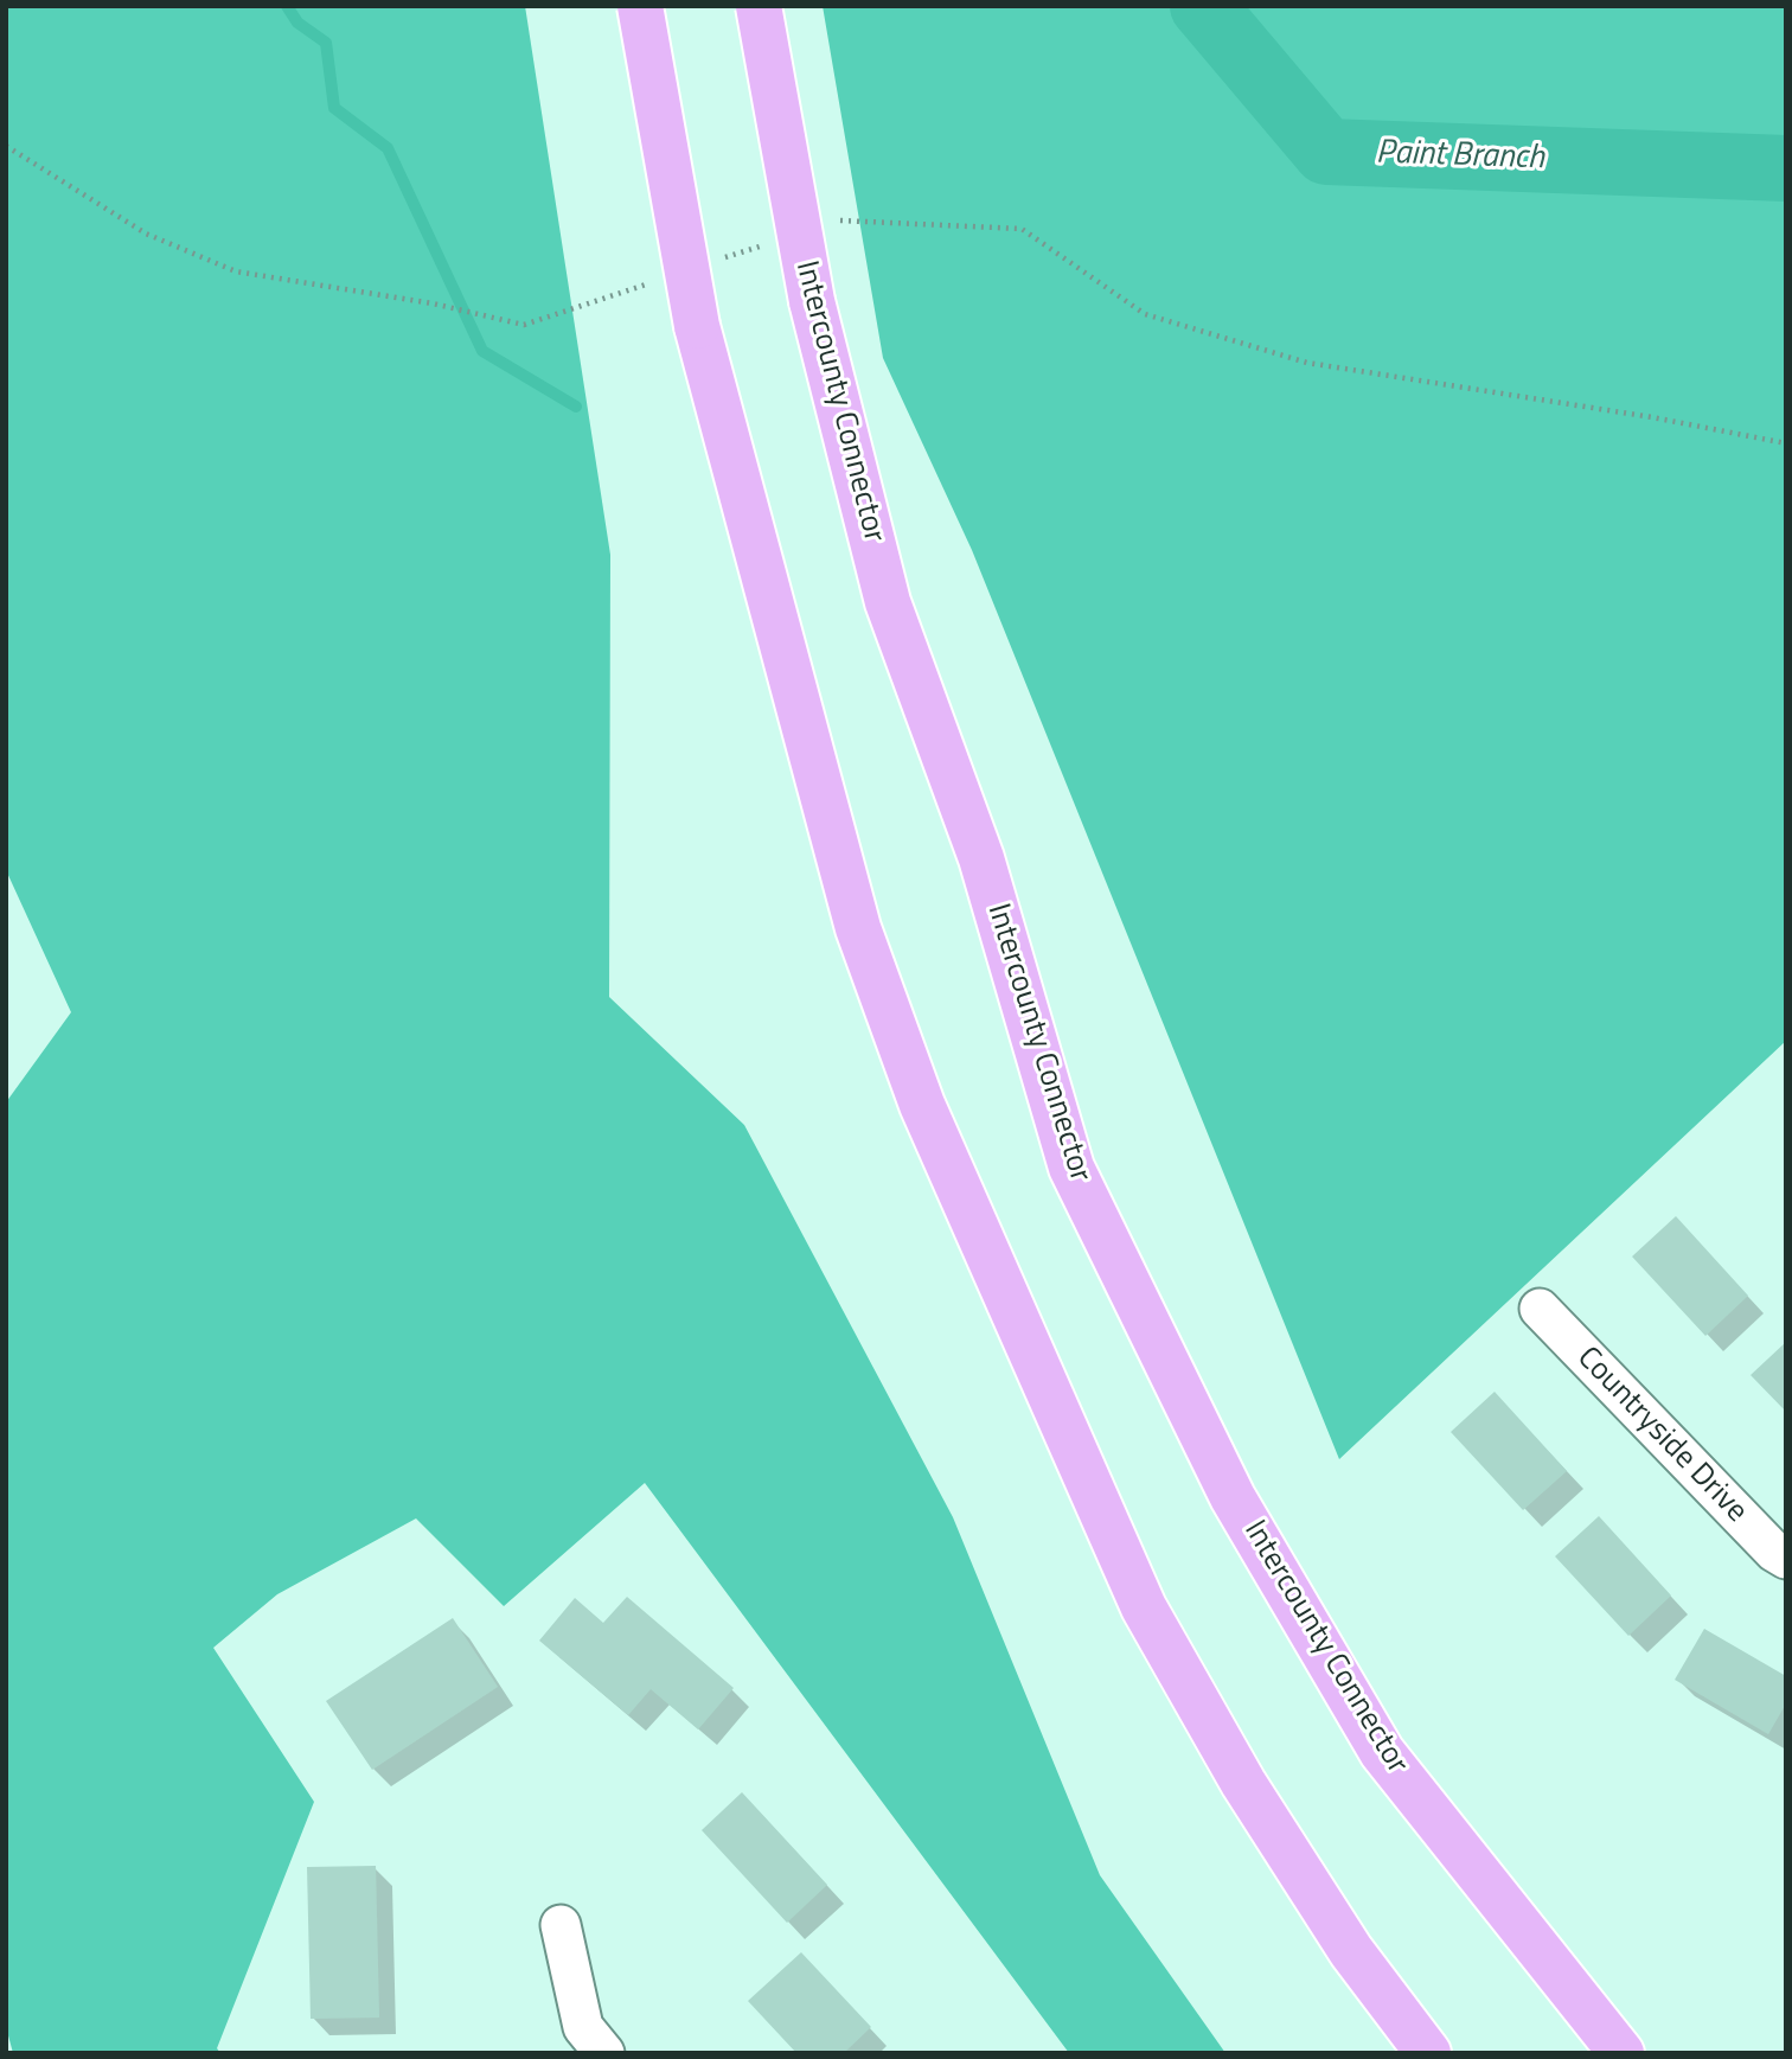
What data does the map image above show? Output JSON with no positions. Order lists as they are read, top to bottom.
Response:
{
  "streets": {
    "highway": ["Intercounty Connector"],
    "street": ["Countryside Drive"]
  },
  "water": ["Paint Branch"]
}
